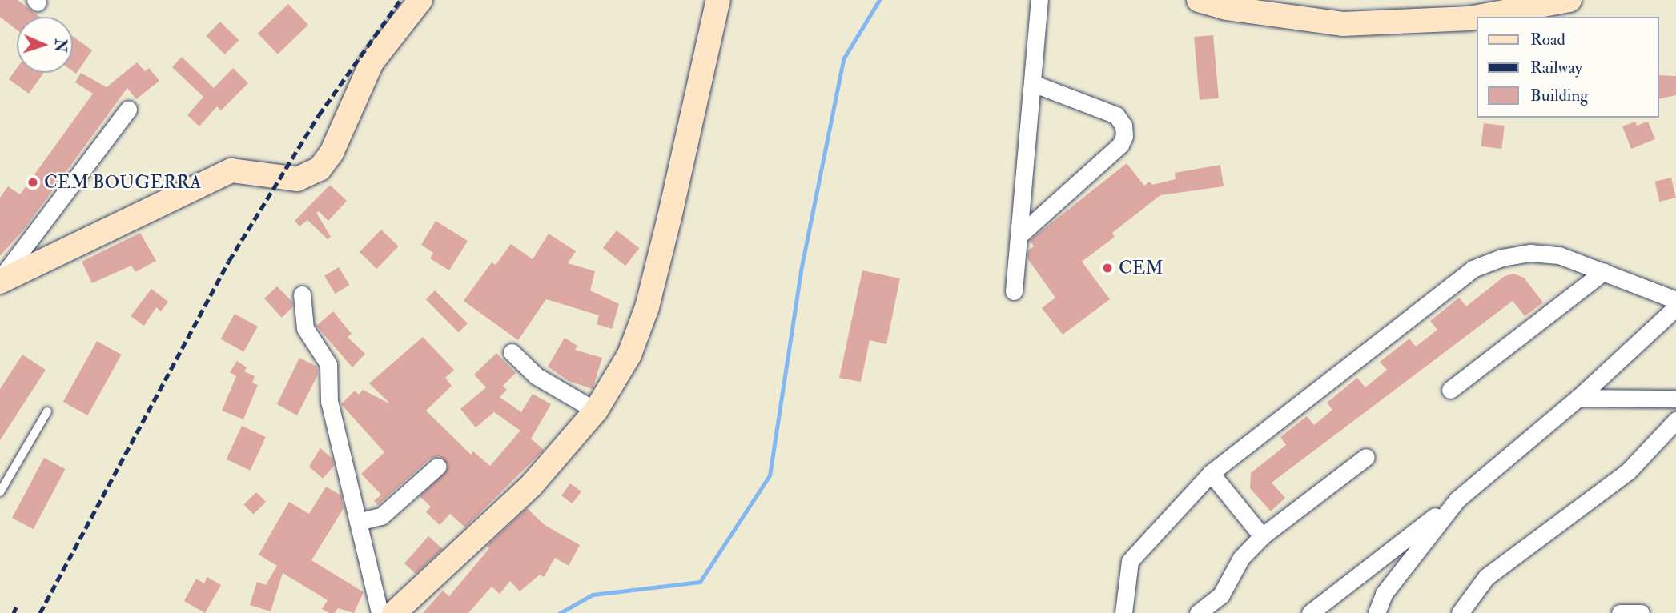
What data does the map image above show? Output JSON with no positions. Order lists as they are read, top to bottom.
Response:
{
  "places": ["CEM BOUGERRA", "CEM"],
  "legend": ["Road", "Railway", "Building"],
  "north": "right"
}
